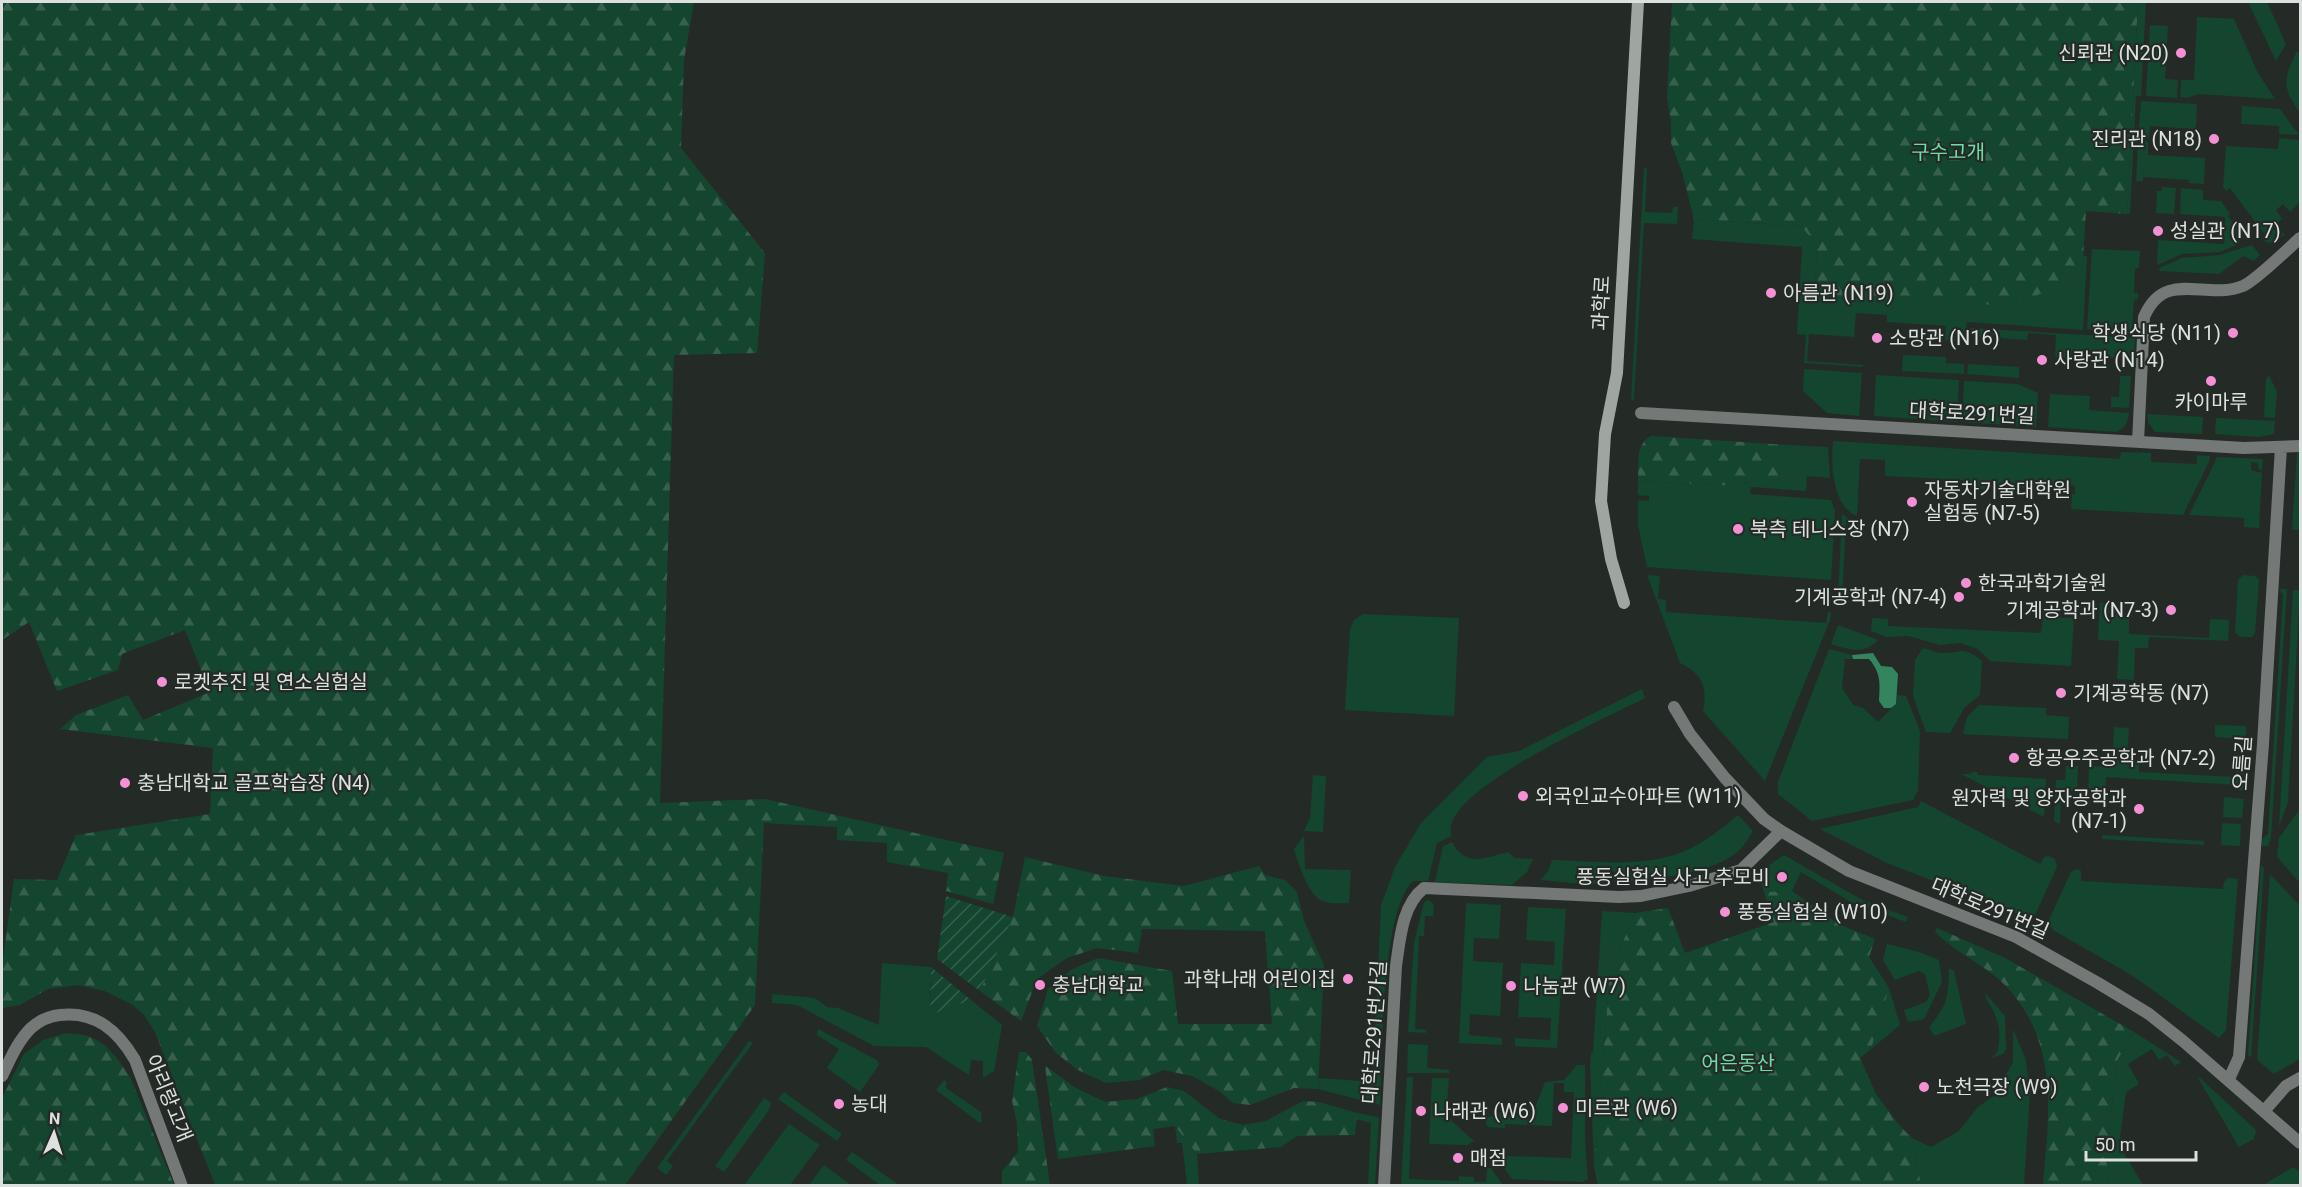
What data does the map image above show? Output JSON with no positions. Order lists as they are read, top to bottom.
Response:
{
  "streets": {
    "street": [
      "과학로",
      "대학로291번길",
      "오름길",
      "대학로291번가길",
      "아리랑고개"
    ]
  },
  "crossings": [
    ["대학로291번길", "오름길"],
    ["대학로291번길", "대학로291번가길"]
  ],
  "parks": ["구수고개", "어은동산"],
  "places": [
    "신뢰관 (N20)",
    "진리관 (N18)",
    "성실관 (N17)",
    "아름관 (N19)",
    "학생식당 (N11)",
    "소망관 (N16)",
    "사랑관 (N14)",
    "카이마루",
    "자동차기술대학원 실험동 (N7-5)",
    "북측 테니스장 (N7)",
    "한국과학기술원",
    "기계공학과 (N7-4)",
    "기계공학과 (N7-3)",
    "로켓추진 및 연소실험실",
    "기계공학동 (N7)",
    "항공우주공학과 (N7-2)",
    "충남대학교 골프학습장 (N4)",
    "외국인교수아파트 (W11)",
    "원자력 및 양자공학과 (N7-1)",
    "풍동실험실 사고 추모비",
    "풍동실험실 (W10)",
    "과학나래 어린이집",
    "충남대학교",
    "나눔관 (W7)",
    "노천극장 (W9)",
    "농대",
    "미르관 (W6)",
    "나래관 (W6)",
    "매점"
  ],
  "scale_bar": "50 m",
  "north": "top"
}
